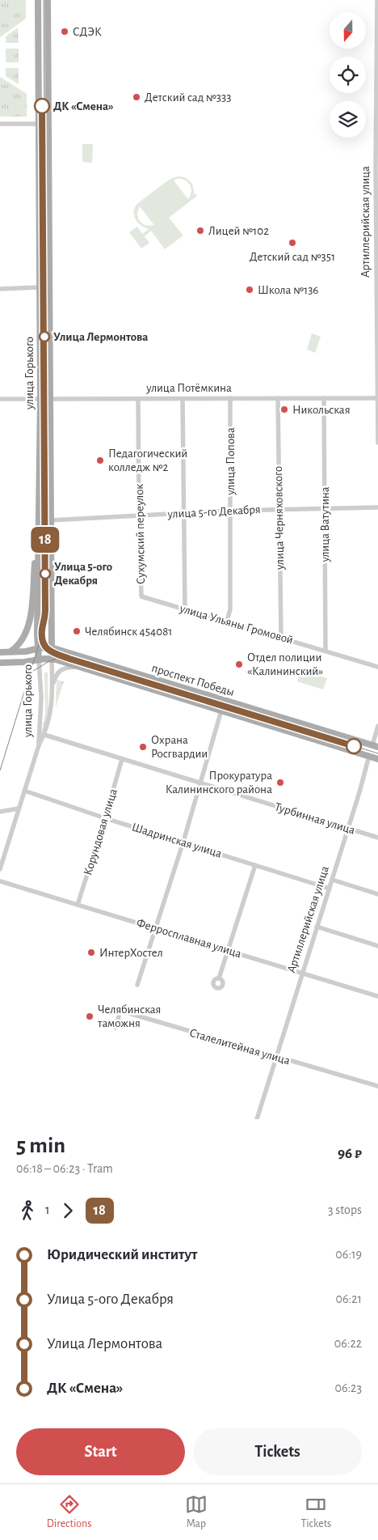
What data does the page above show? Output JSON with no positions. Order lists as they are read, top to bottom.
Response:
{
  "streets": {
    "main road": [
      "Артиллерийская улица",
      "улица Горького",
      "улица Потёмкина",
      "проспект Победы"
    ],
    "street": [
      "улица Попова",
      "улица 5-го Декабря",
      "улица Черняховского",
      "улица Ватутина",
      "Сухумский переулок",
      "улица Ульяны Громовой",
      "Турбинная улица",
      "Корундовая улица",
      "Шадринская улица",
      "Ферросплавная улица",
      "Сталелитейная улица"
    ]
  },
  "crossings": [
    ["Артиллерийская улица", "улица Потёмкина"],
    ["Артиллерийская улица", "проспект Победы"],
    ["Артиллерийская улица", "Турбинная улица"],
    ["Артиллерийская улица", "Шадринская улица"],
    ["Артиллерийская улица", "Ферросплавная улица"],
    ["Артиллерийская улица", "Сталелитейная улица"],
    ["улица Горького", "улица Потёмкина"],
    ["улица Горького", "улица 5-го Декабря"],
    ["улица Горького", "проспект Победы"],
    ["улица Горького", "Турбинная улица"],
    ["улица Горького", "Шадринская улица"],
    ["улица Потёмкина", "улица Попова"],
    ["улица Потёмкина", "улица Черняховского"],
    ["улица Потёмкина", "улица Ватутина"],
    ["улица Потёмкина", "Сухумский переулок"],
    ["улица Попова", "улица 5-го Декабря"],
    ["улица Попова", "улица Ульяны Громовой"],
    ["улица 5-го Декабря", "улица Черняховского"],
    ["улица 5-го Декабря", "улица Ватутина"],
    ["улица 5-го Декабря", "Сухумский переулок"],
    ["улица Черняховского", "улица Ульяны Громовой"],
    ["улица Ватутина", "улица Ульяны Громовой"],
    ["Сухумский переулок", "улица Ульяны Громовой"],
    ["Турбинная улица", "Корундовая улица"],
    ["Корундовая улица", "Шадринская улица"],
    ["Корундовая улица", "Ферросплавная улица"]
  ],
  "places": [
    "СДЭК",
    "Детский сад №333",
    "ДК «Смена»",
    "Лицей №102",
    "Детский сад №351",
    "Школа №136",
    "Улица Лермонтова",
    "Никольская",
    "Педагогический колледж №2",
    "Улица 5-ого Декабря",
    "Челябинск 454081",
    "Отдел полиции «Калининский»",
    "Охрана Росгвардии",
    "Прокуратура Калининского района",
    "ИнтерХостел",
    "Челябинская таможня"
  ],
  "lines": ["tram line 18"],
  "north": "bottom",
  "page": {
    "on_map": "18",
    "heading": ["5 min", "06:18 – 06:23 · Tram", "96 ₽"],
    "legs": ["1", "18", "3 stops"],
    "list": [
      {
        "name": "Юридический институт",
        "value": "06:19"
      },
      {
        "name": "Улица 5-ого Декабря",
        "value": "06:21"
      },
      {
        "name": "Улица Лермонтова",
        "value": "06:22"
      },
      {
        "name": "ДК «Смена»",
        "value": "06:23"
      }
    ],
    "buttons": ["Start", "Tickets"],
    "tabs": ["Directions", "Map", "Tickets"]
  }
}
